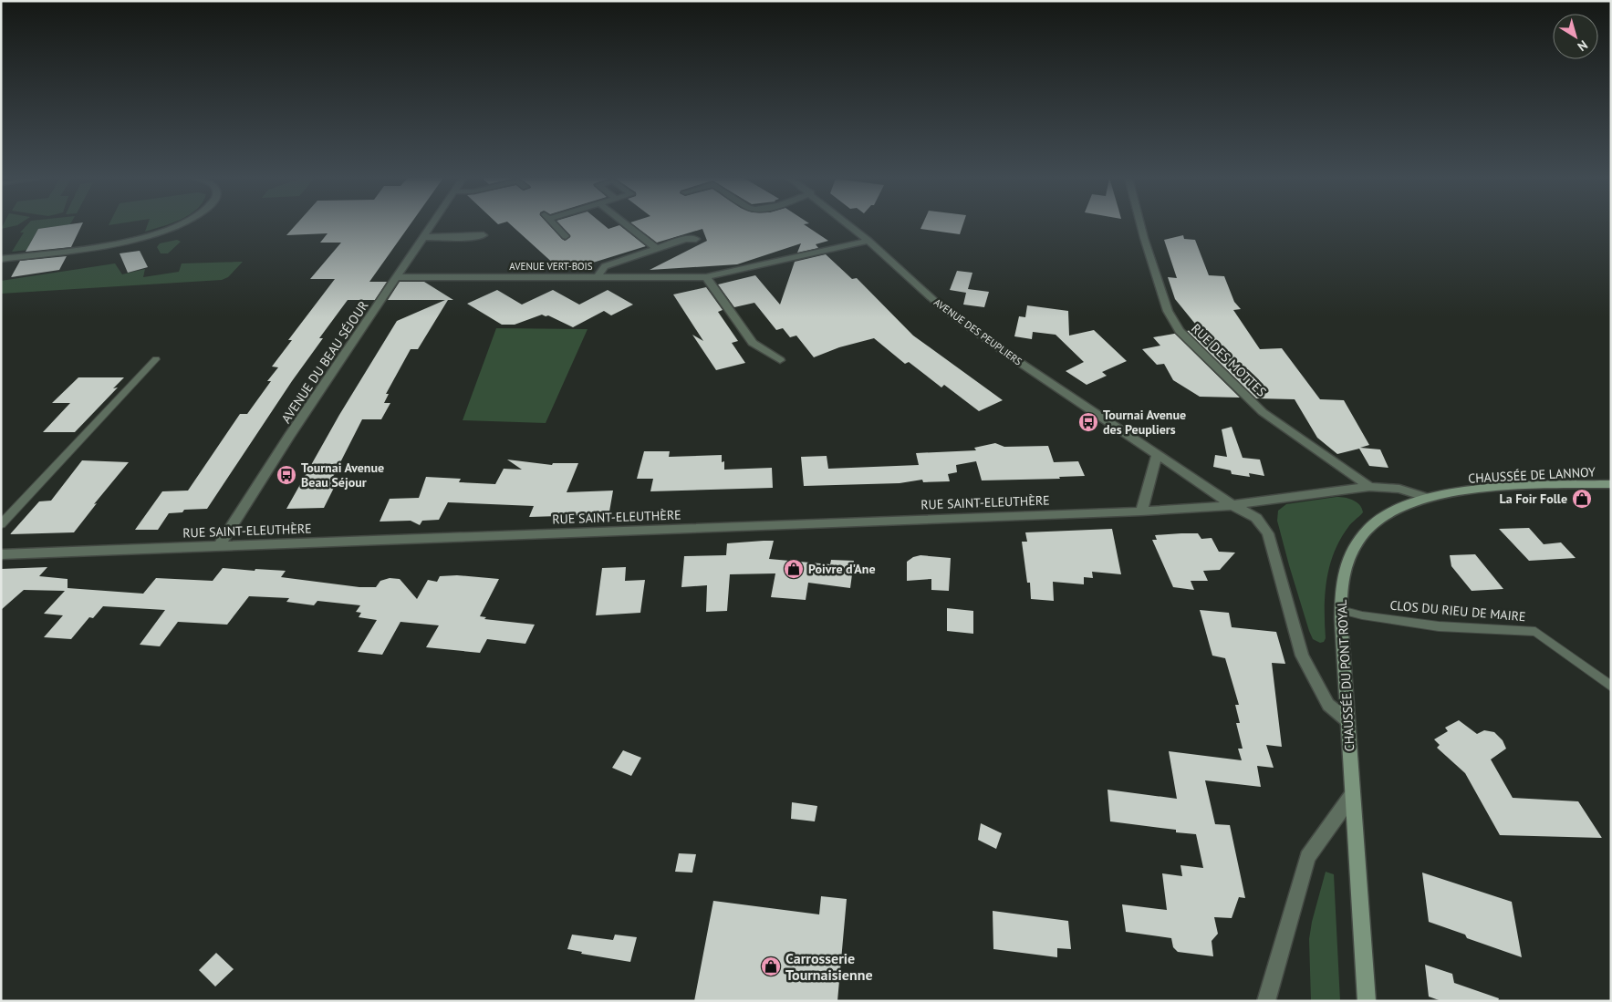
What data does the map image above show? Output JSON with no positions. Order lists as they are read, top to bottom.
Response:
{
  "streets": {
    "main road": ["CHAUSSÉE DE LANNOY", "CHAUSSÉE DU PONT ROYAL"],
    "street": [
      "AVENUE VERT-BOIS",
      "AVENUE DES PEUPLIERS",
      "RUE DES MOTTES",
      "AVENUE DU BEAU SÉJOUR",
      "RUE SAINT-ELEUTHÈRE"
    ],
    "lane": ["CLOS DU RIEU DE MAIRE"]
  },
  "crossings": [
    ["AVENUE VERT-BOIS", "AVENUE DES PEUPLIERS"],
    ["AVENUE VERT-BOIS", "AVENUE DU BEAU SÉJOUR"],
    ["AVENUE DES PEUPLIERS", "RUE SAINT-ELEUTHÈRE"],
    ["AVENUE DES PEUPLIERS", "CHAUSSÉE DU PONT ROYAL"],
    ["AVENUE DU BEAU SÉJOUR", "RUE SAINT-ELEUTHÈRE"],
    ["CHAUSSÉE DE LANNOY", "CHAUSSÉE DU PONT ROYAL"],
    ["CLOS DU RIEU DE MAIRE", "CHAUSSÉE DU PONT ROYAL"]
  ],
  "places": {
    "bus stop": ["Tournai Avenue des Peupliers", "Tournai Avenue Beau Séjour"],
    "shop": ["La Foir Folle", "Poivre d'Ane", "Carrosserie Tournaisienne"]
  },
  "north": "bottom right"
}
